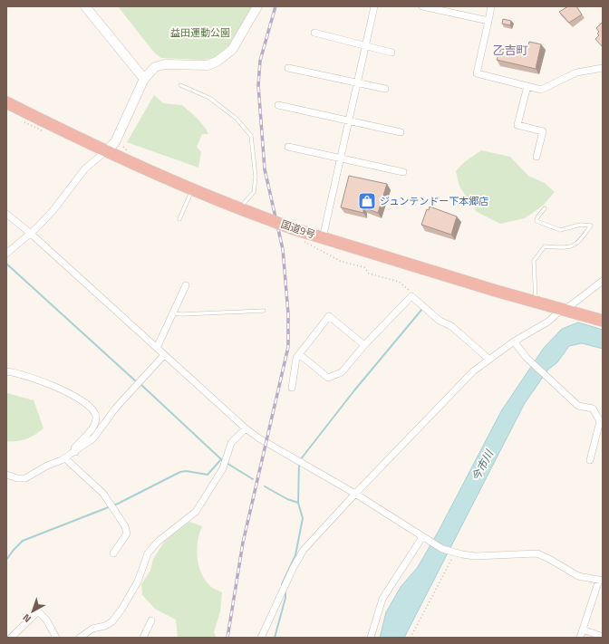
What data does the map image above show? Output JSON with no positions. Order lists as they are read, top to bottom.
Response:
{
  "streets": {
    "highway": ["国道9号"]
  },
  "districts": ["乙吉町"],
  "water": ["今市川"],
  "parks": ["益田運動公園"],
  "places": {
    "shop": ["ジュンテンドー下本郷店"]
  },
  "north": "bottom left"
}
